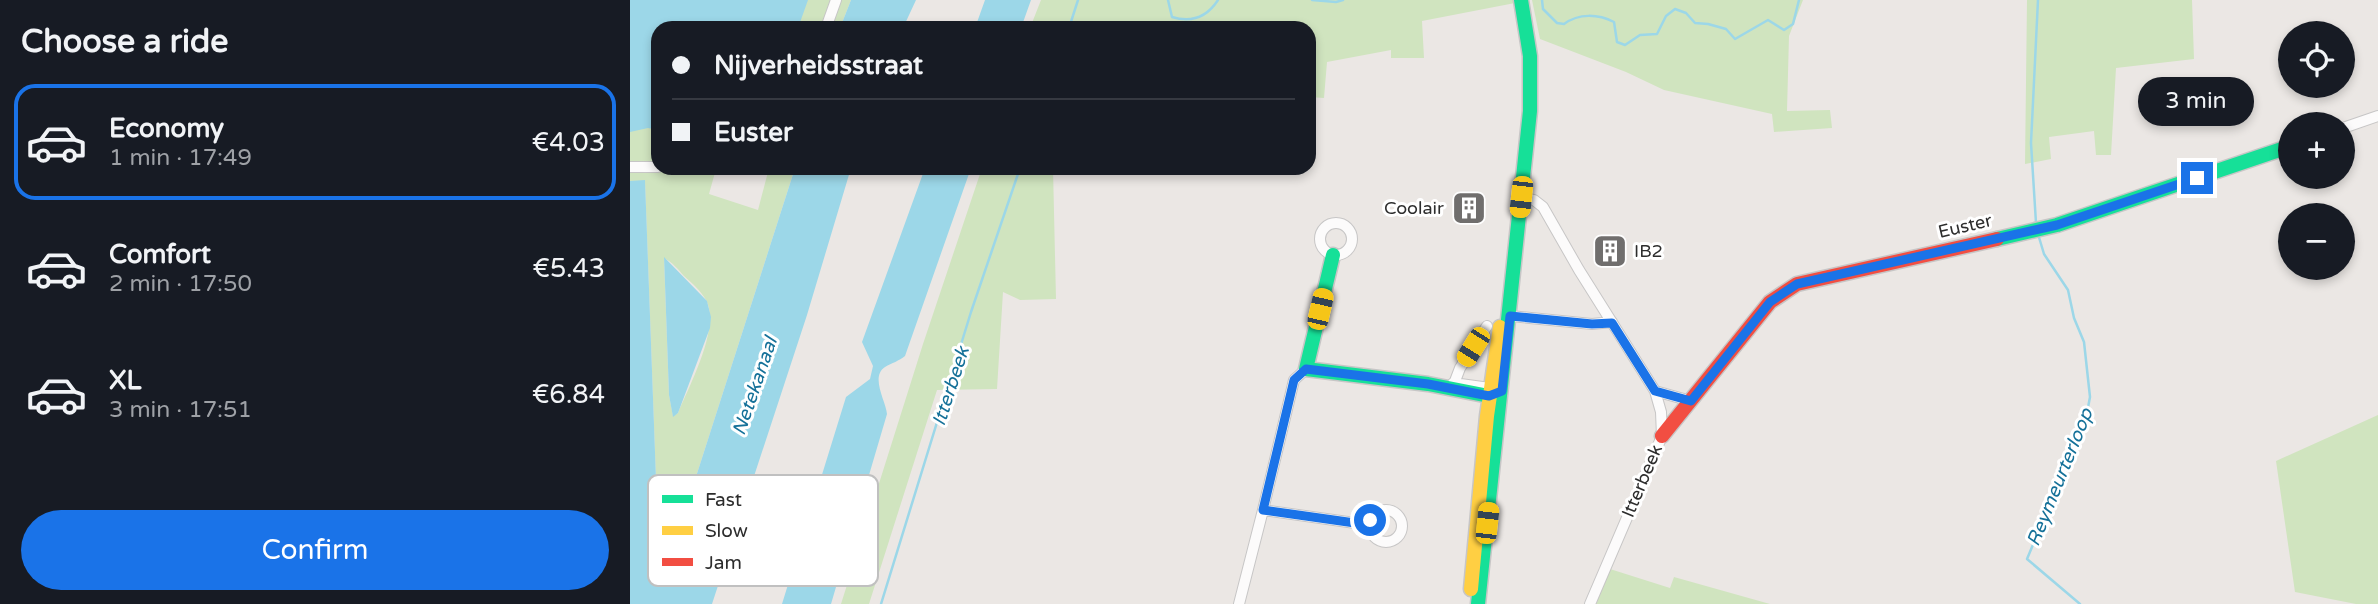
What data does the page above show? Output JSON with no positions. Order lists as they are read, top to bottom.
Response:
{
  "streets": {
    "street": ["Euster", "Itterbeek"]
  },
  "crossings": [
    ["Euster", "Itterbeek"]
  ],
  "water": ["Netekanaal", "Itterbeek", "Reymeurterloop"],
  "places": {
    "building": ["Coolair", "IB2"]
  },
  "legend": ["Fast", "Slow", "Jam"],
  "page": {
    "heading": "Choose a ride",
    "map_buttons": ["+", "−"],
    "banner": ["Nijverheidsstraat", "Euster"],
    "bubble": "3 min",
    "list": [
      {
        "name": "Economy",
        "note": "1 min · 17:49",
        "value": "€4.03"
      },
      {
        "name": "Comfort",
        "note": "2 min · 17:50",
        "value": "€5.43"
      },
      {
        "name": "XL",
        "note": "3 min · 17:51",
        "value": "€6.84"
      }
    ],
    "buttons": "Confirm"
  }
}
